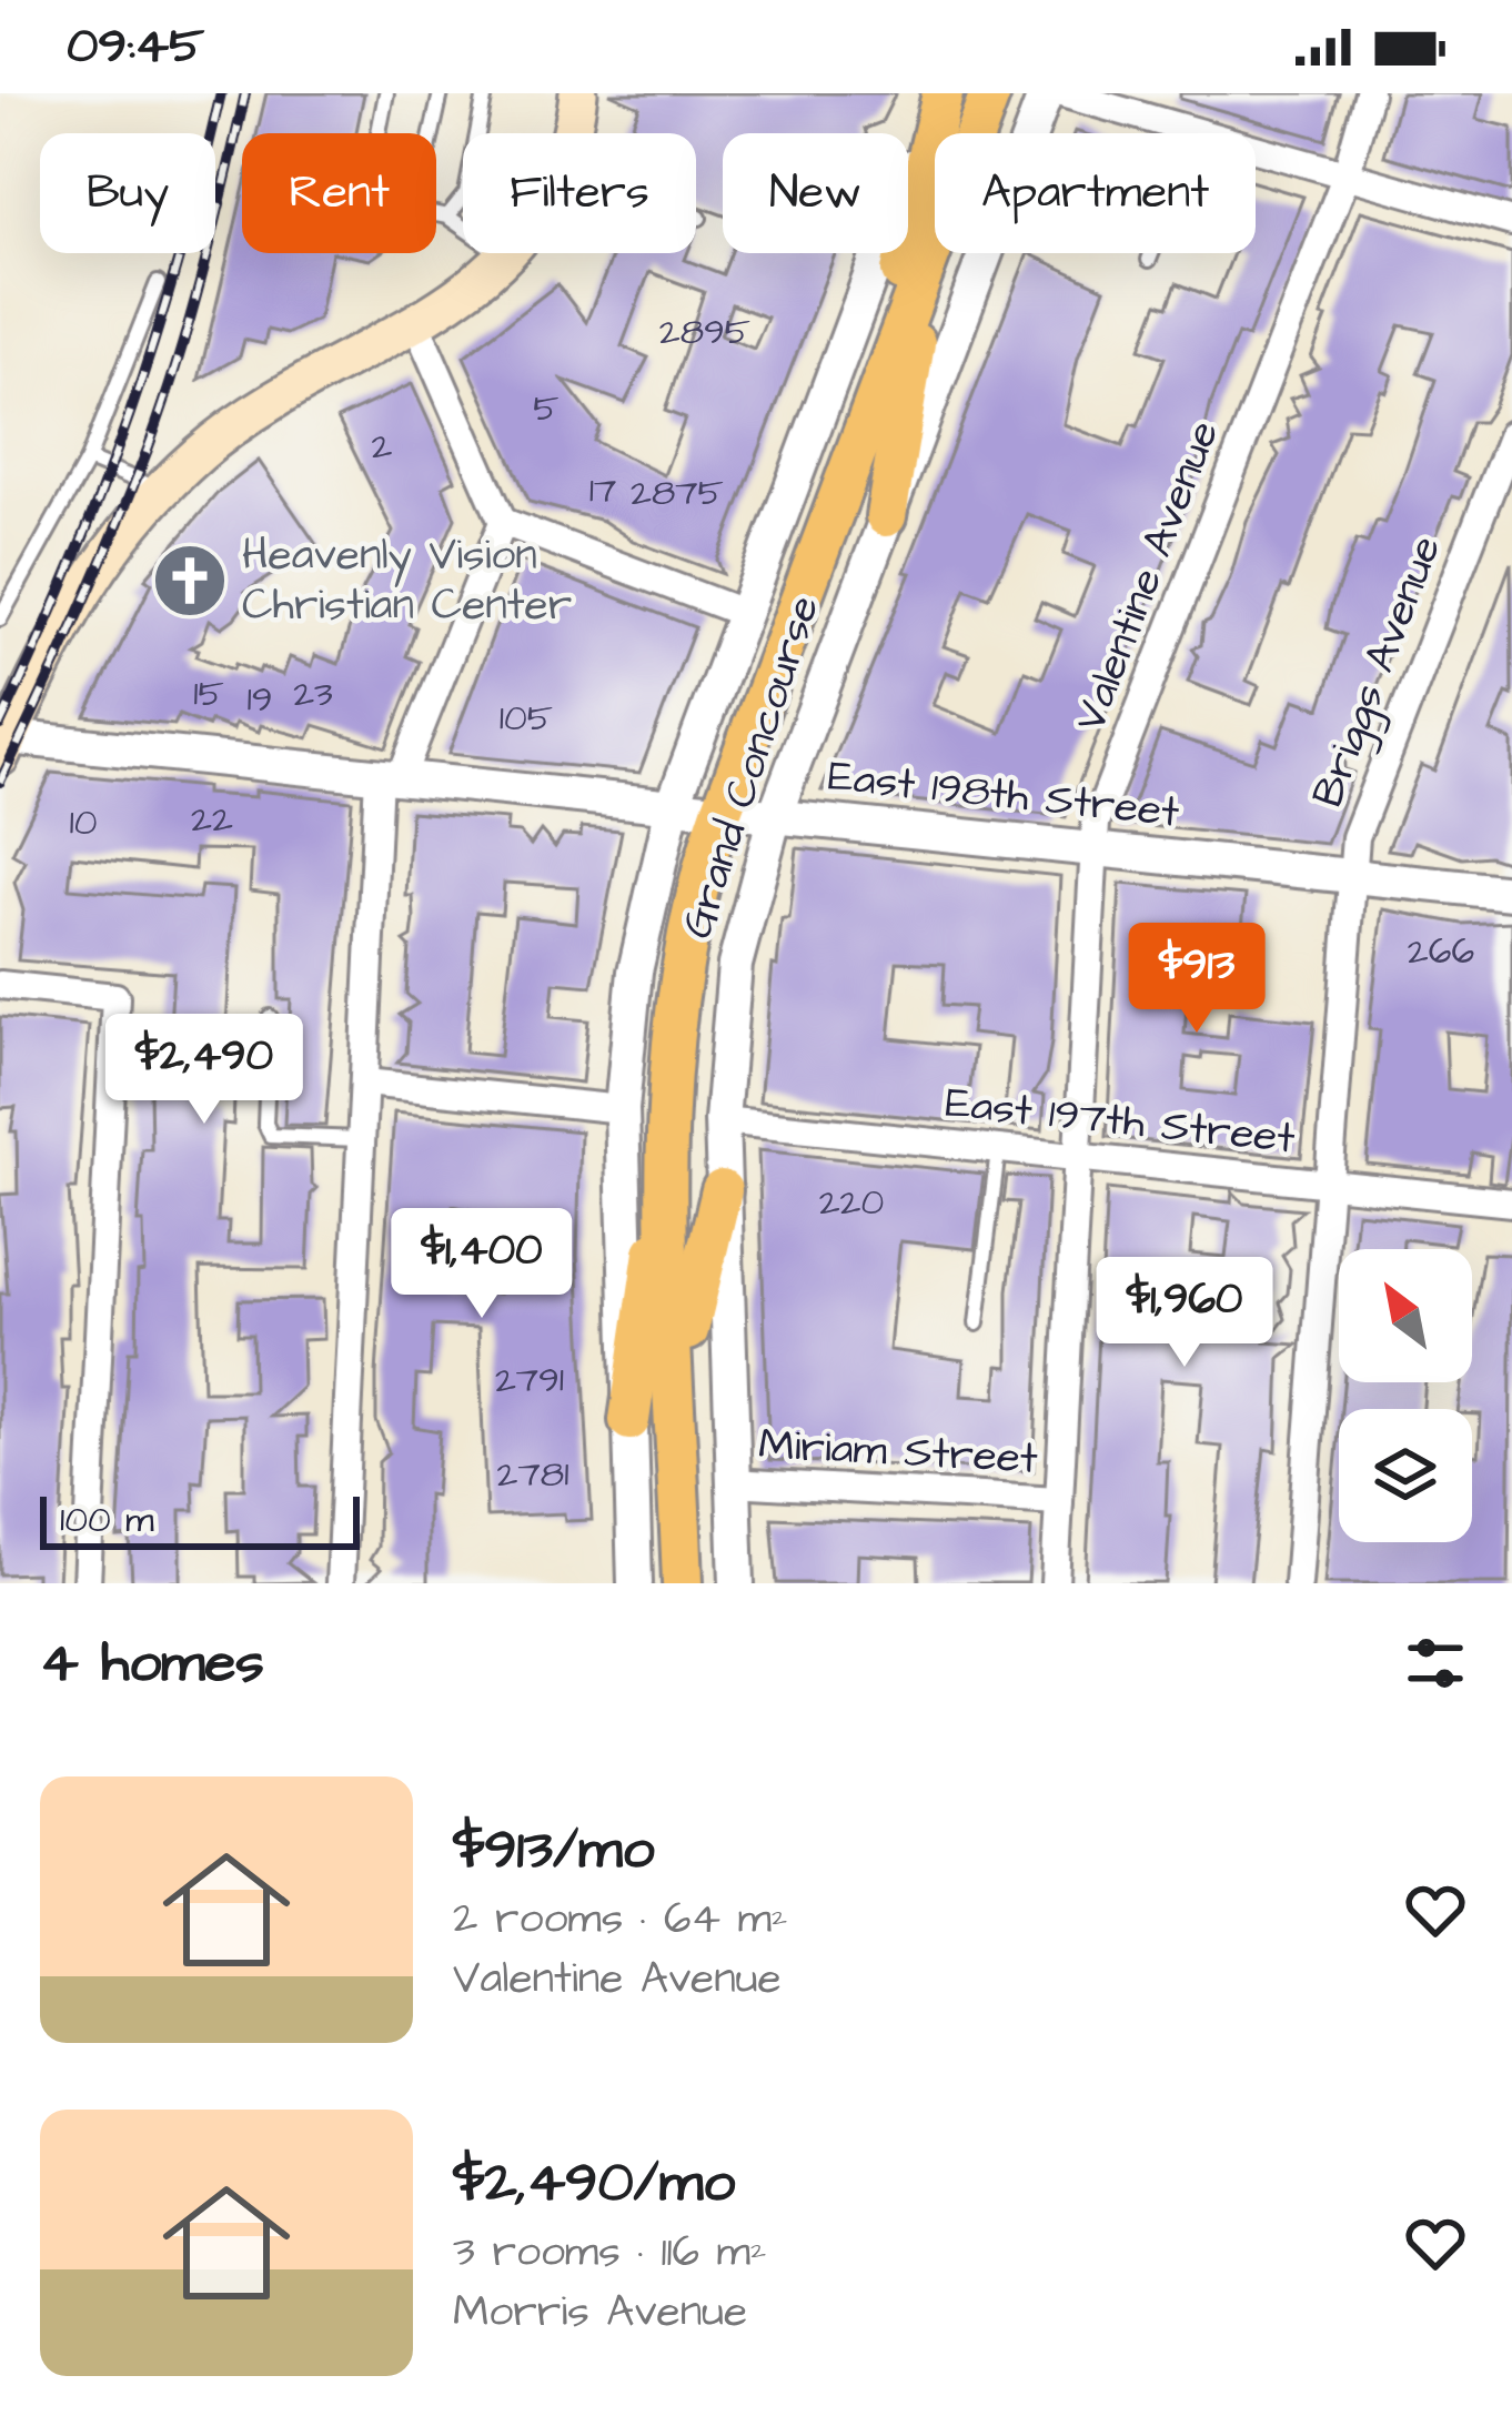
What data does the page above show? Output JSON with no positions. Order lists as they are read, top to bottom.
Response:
{
  "streets": {
    "main road": ["Grand Concourse"],
    "street": [
      "Valentine Avenue",
      "Briggs Avenue",
      "East 198th Street",
      "East 197th Street",
      "Miriam Street"
    ]
  },
  "crossings": [
    ["Valentine Avenue", "East 198th Street"],
    ["Valentine Avenue", "East 197th Street"],
    ["Valentine Avenue", "Miriam Street"],
    ["Briggs Avenue", "East 198th Street"],
    ["Briggs Avenue", "East 197th Street"],
    ["Grand Concourse", "East 198th Street"],
    ["Grand Concourse", "East 197th Street"],
    ["Grand Concourse", "Miriam Street"]
  ],
  "places": {
    "church": ["Heavenly Vision Christian Center"]
  },
  "house_numbers": [
    "2895",
    "5",
    "2",
    "17",
    "2875",
    "15",
    "23",
    "19",
    "105",
    "22",
    "10",
    "266",
    "220",
    "2791",
    "2781"
  ],
  "scale_bar": "100 m",
  "north": "top left",
  "page": {
    "status": "09:45",
    "chip": [
      "Buy",
      "Rent",
      "Filters",
      "New",
      "Apartment"
    ],
    "price": [
      "$913",
      "$2,490",
      "$1,400",
      "$1,960"
    ],
    "scale": "100 m",
    "heading": "4 homes",
    "list": [
      {
        "name": "$913/mo",
        "note": "2 rooms · 64 m² · Valentine Avenue"
      },
      {
        "name": "$2,490/mo",
        "note": "3 rooms · 116 m² · Morris Avenue"
      }
    ]
  }
}
